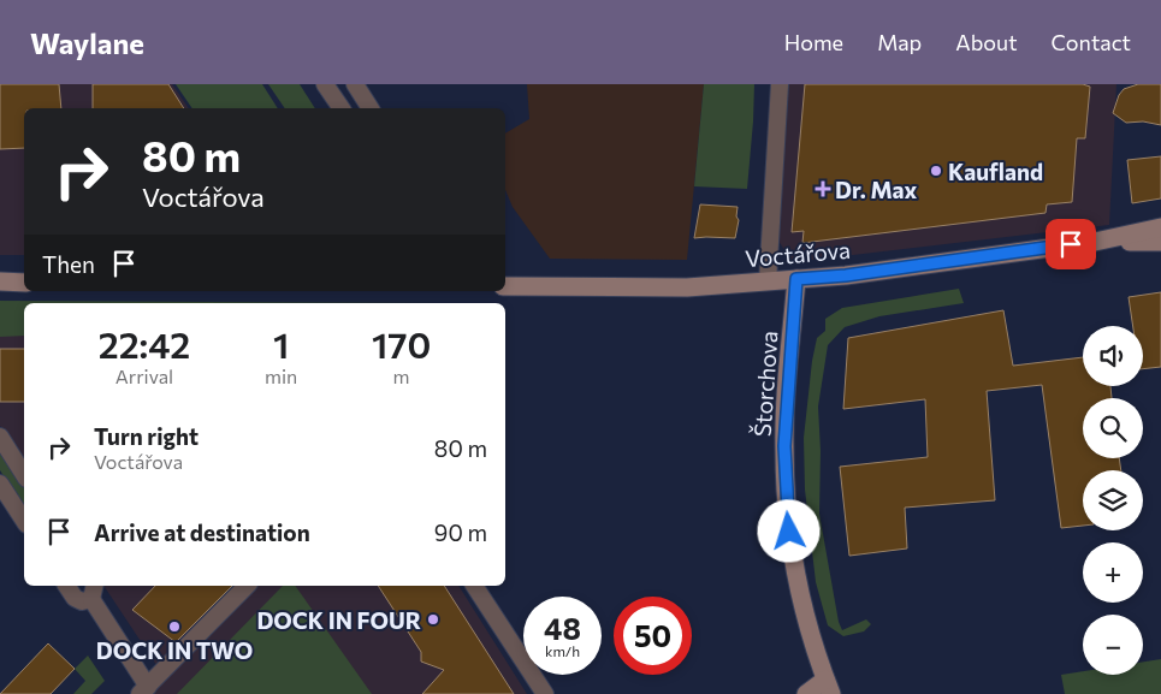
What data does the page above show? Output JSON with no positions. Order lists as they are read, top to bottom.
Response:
{
  "streets": {
    "main road": ["Voctářova", "Štorchova"]
  },
  "crossings": [
    ["Voctářova", "Štorchova"]
  ],
  "places": {
    "other": ["Kaufland", "DOCK IN FOUR", "DOCK IN TWO"],
    "health": ["Dr. Max"]
  },
  "page": {
    "header": "Waylane",
    "nav": [
      "Home",
      "Map",
      "About",
      "Contact"
    ],
    "turn": ["80 m", "Voctářova"],
    "then": "Then",
    "eta": [
      "22:42",
      "Arrival",
      "1",
      "min",
      "170",
      "m"
    ],
    "map_buttons": ["+", "−"],
    "list": [
      {
        "name": "Turn right",
        "note": "Voctářova",
        "value": "80 m"
      },
      {
        "name": "Arrive at destination",
        "value": "90 m"
      }
    ],
    "speed": "48 km/h",
    "limit": "50"
  }
}
